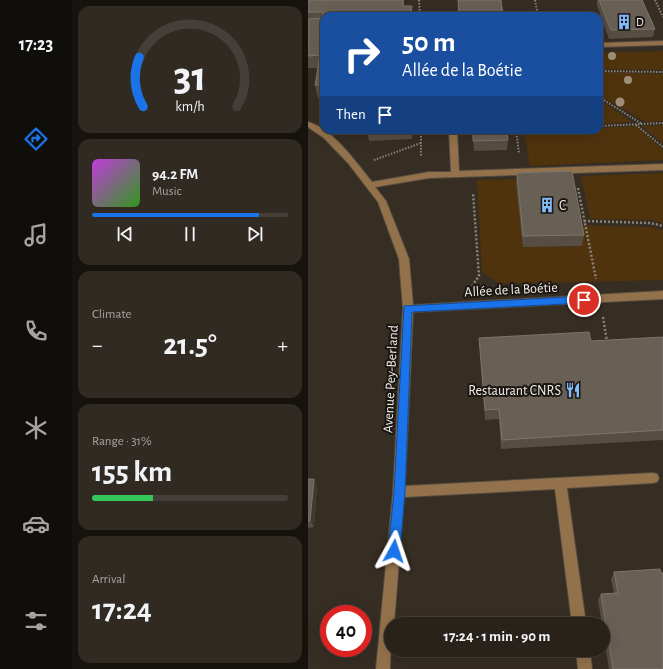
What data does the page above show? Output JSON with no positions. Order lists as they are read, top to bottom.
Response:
{
  "streets": {
    "street": ["Allée de la Boétie", "Avenue Pey-Berland"]
  },
  "crossings": [
    ["Allée de la Boétie", "Avenue Pey-Berland"]
  ],
  "places": {
    "building": ["D", "C"],
    "restaurant": ["Restaurant CNRS"]
  },
  "page": {
    "tabs": "17:23",
    "turn": ["50 m", "Allée de la Boétie"],
    "then": "Then",
    "song": ["94.2 FM", "Music"],
    "tile": [
      "Climate",
      ["Range · 31%", "155 km"],
      ["Arrival", "17:24"]
    ],
    "heat": ["−", "21.5°", "+"],
    "limit": "40",
    "trip": "17:24 · 1 min · 90 m",
    "gauge": ["31", "km/h"]
  }
}
